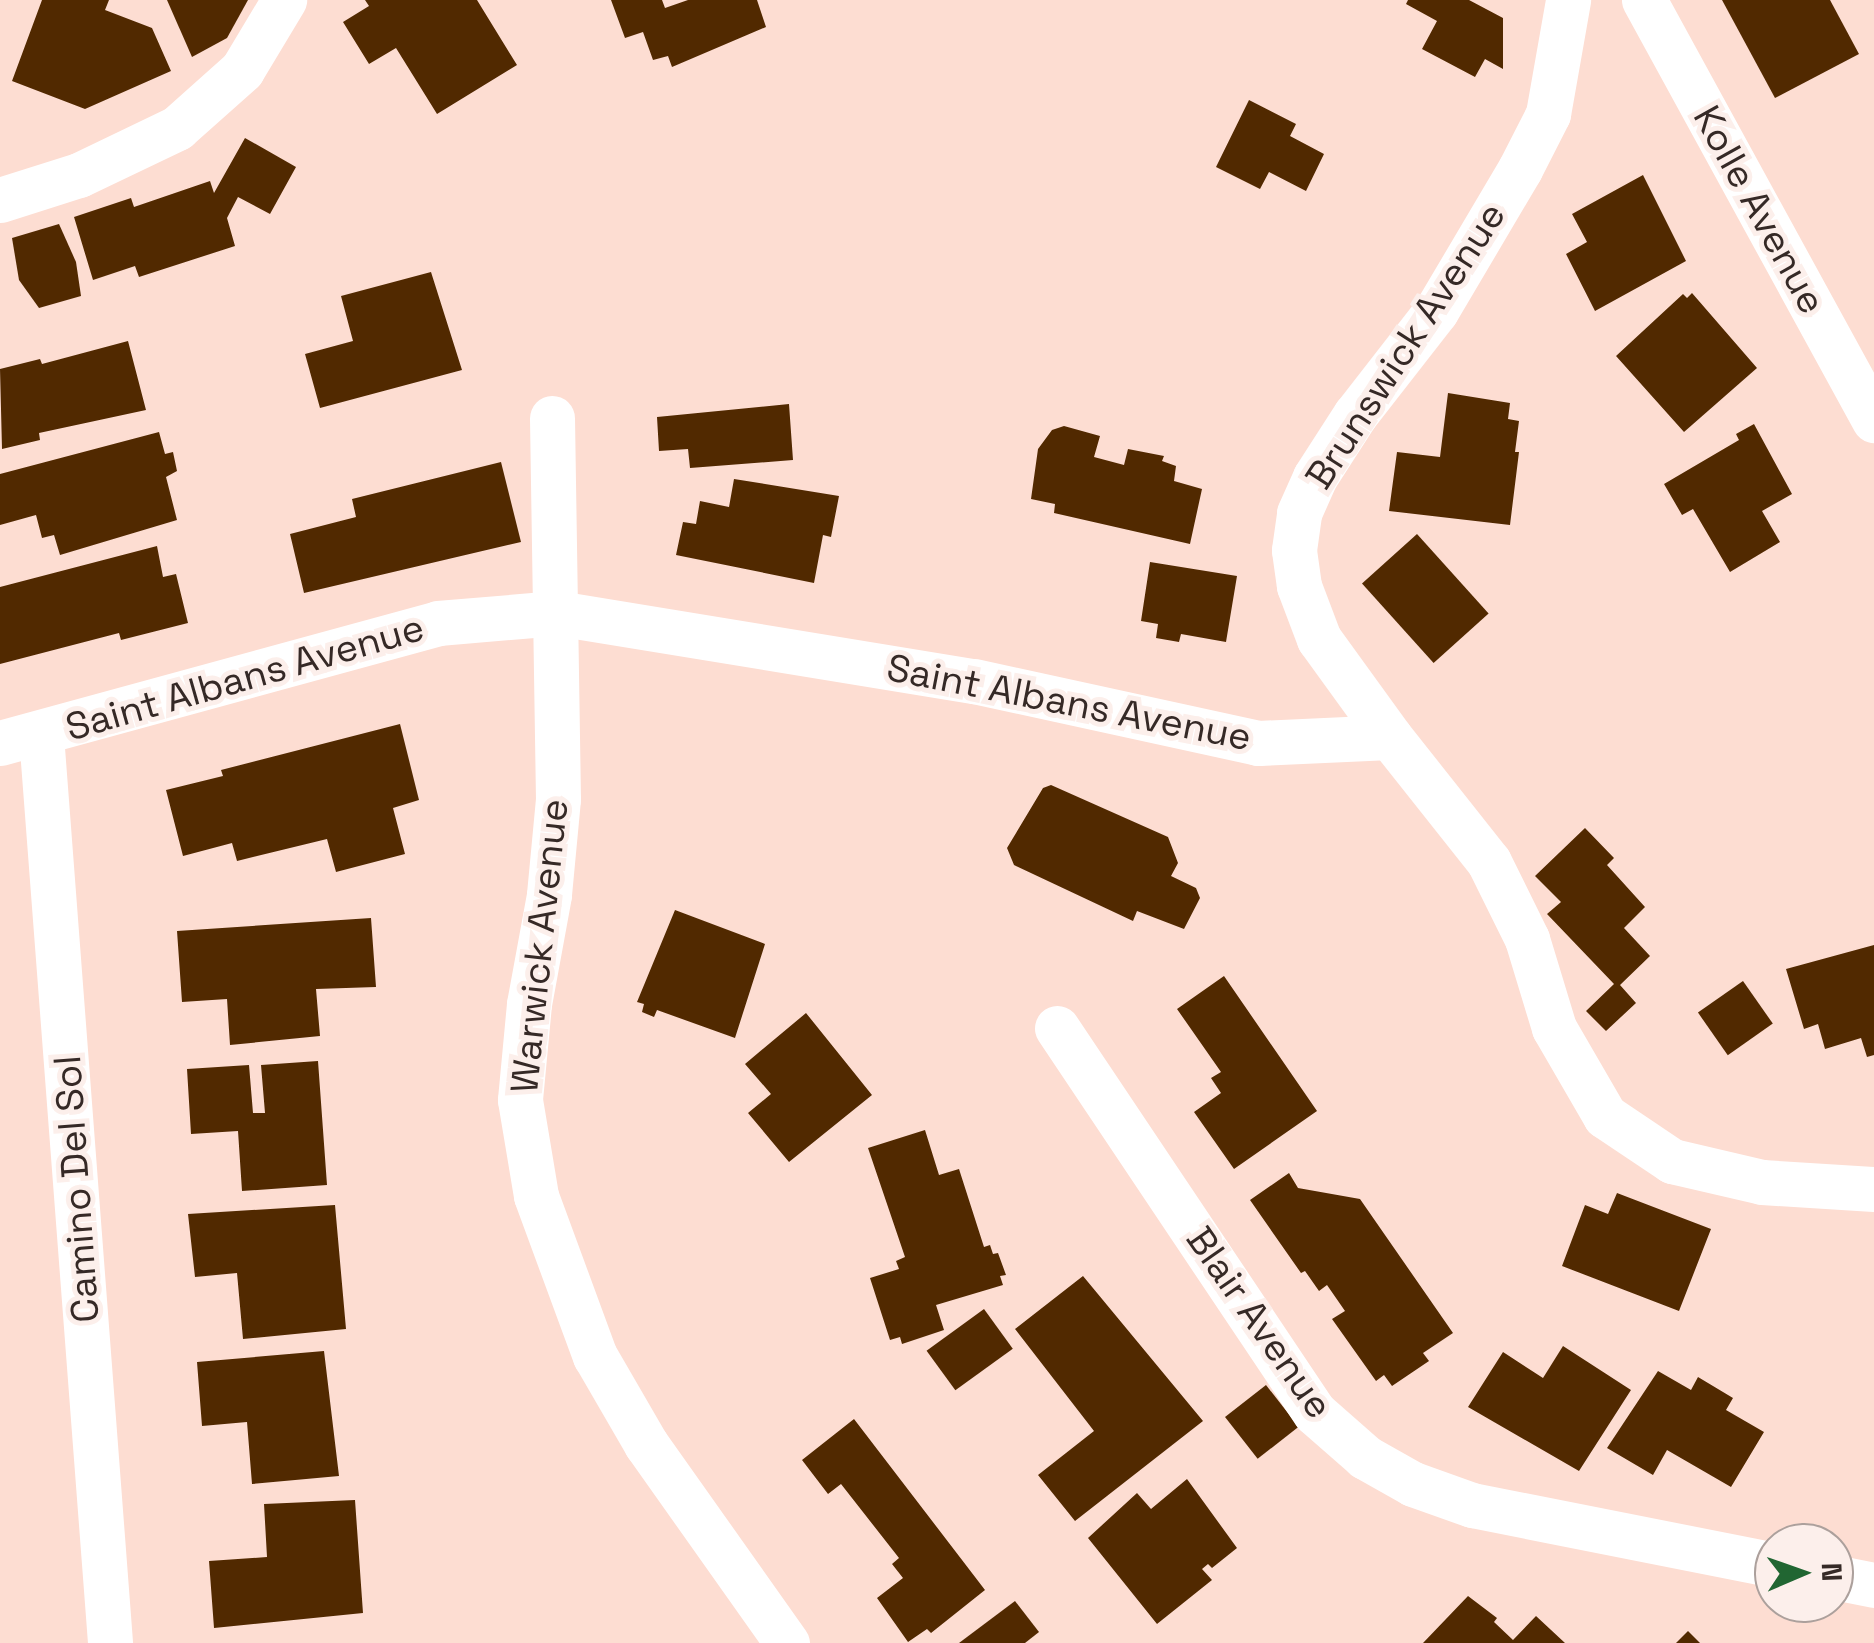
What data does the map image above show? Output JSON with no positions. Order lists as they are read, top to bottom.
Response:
{
  "streets": {
    "street": [
      "Kolle Avenue",
      "Brunswick Avenue",
      "Saint Albans Avenue",
      "Warwick Avenue",
      "Camino Del Sol",
      "Blair Avenue"
    ]
  },
  "crossings": [
    ["Brunswick Avenue", "Saint Albans Avenue"],
    ["Saint Albans Avenue", "Warwick Avenue"],
    ["Saint Albans Avenue", "Camino Del Sol"]
  ],
  "north": "right"
}
